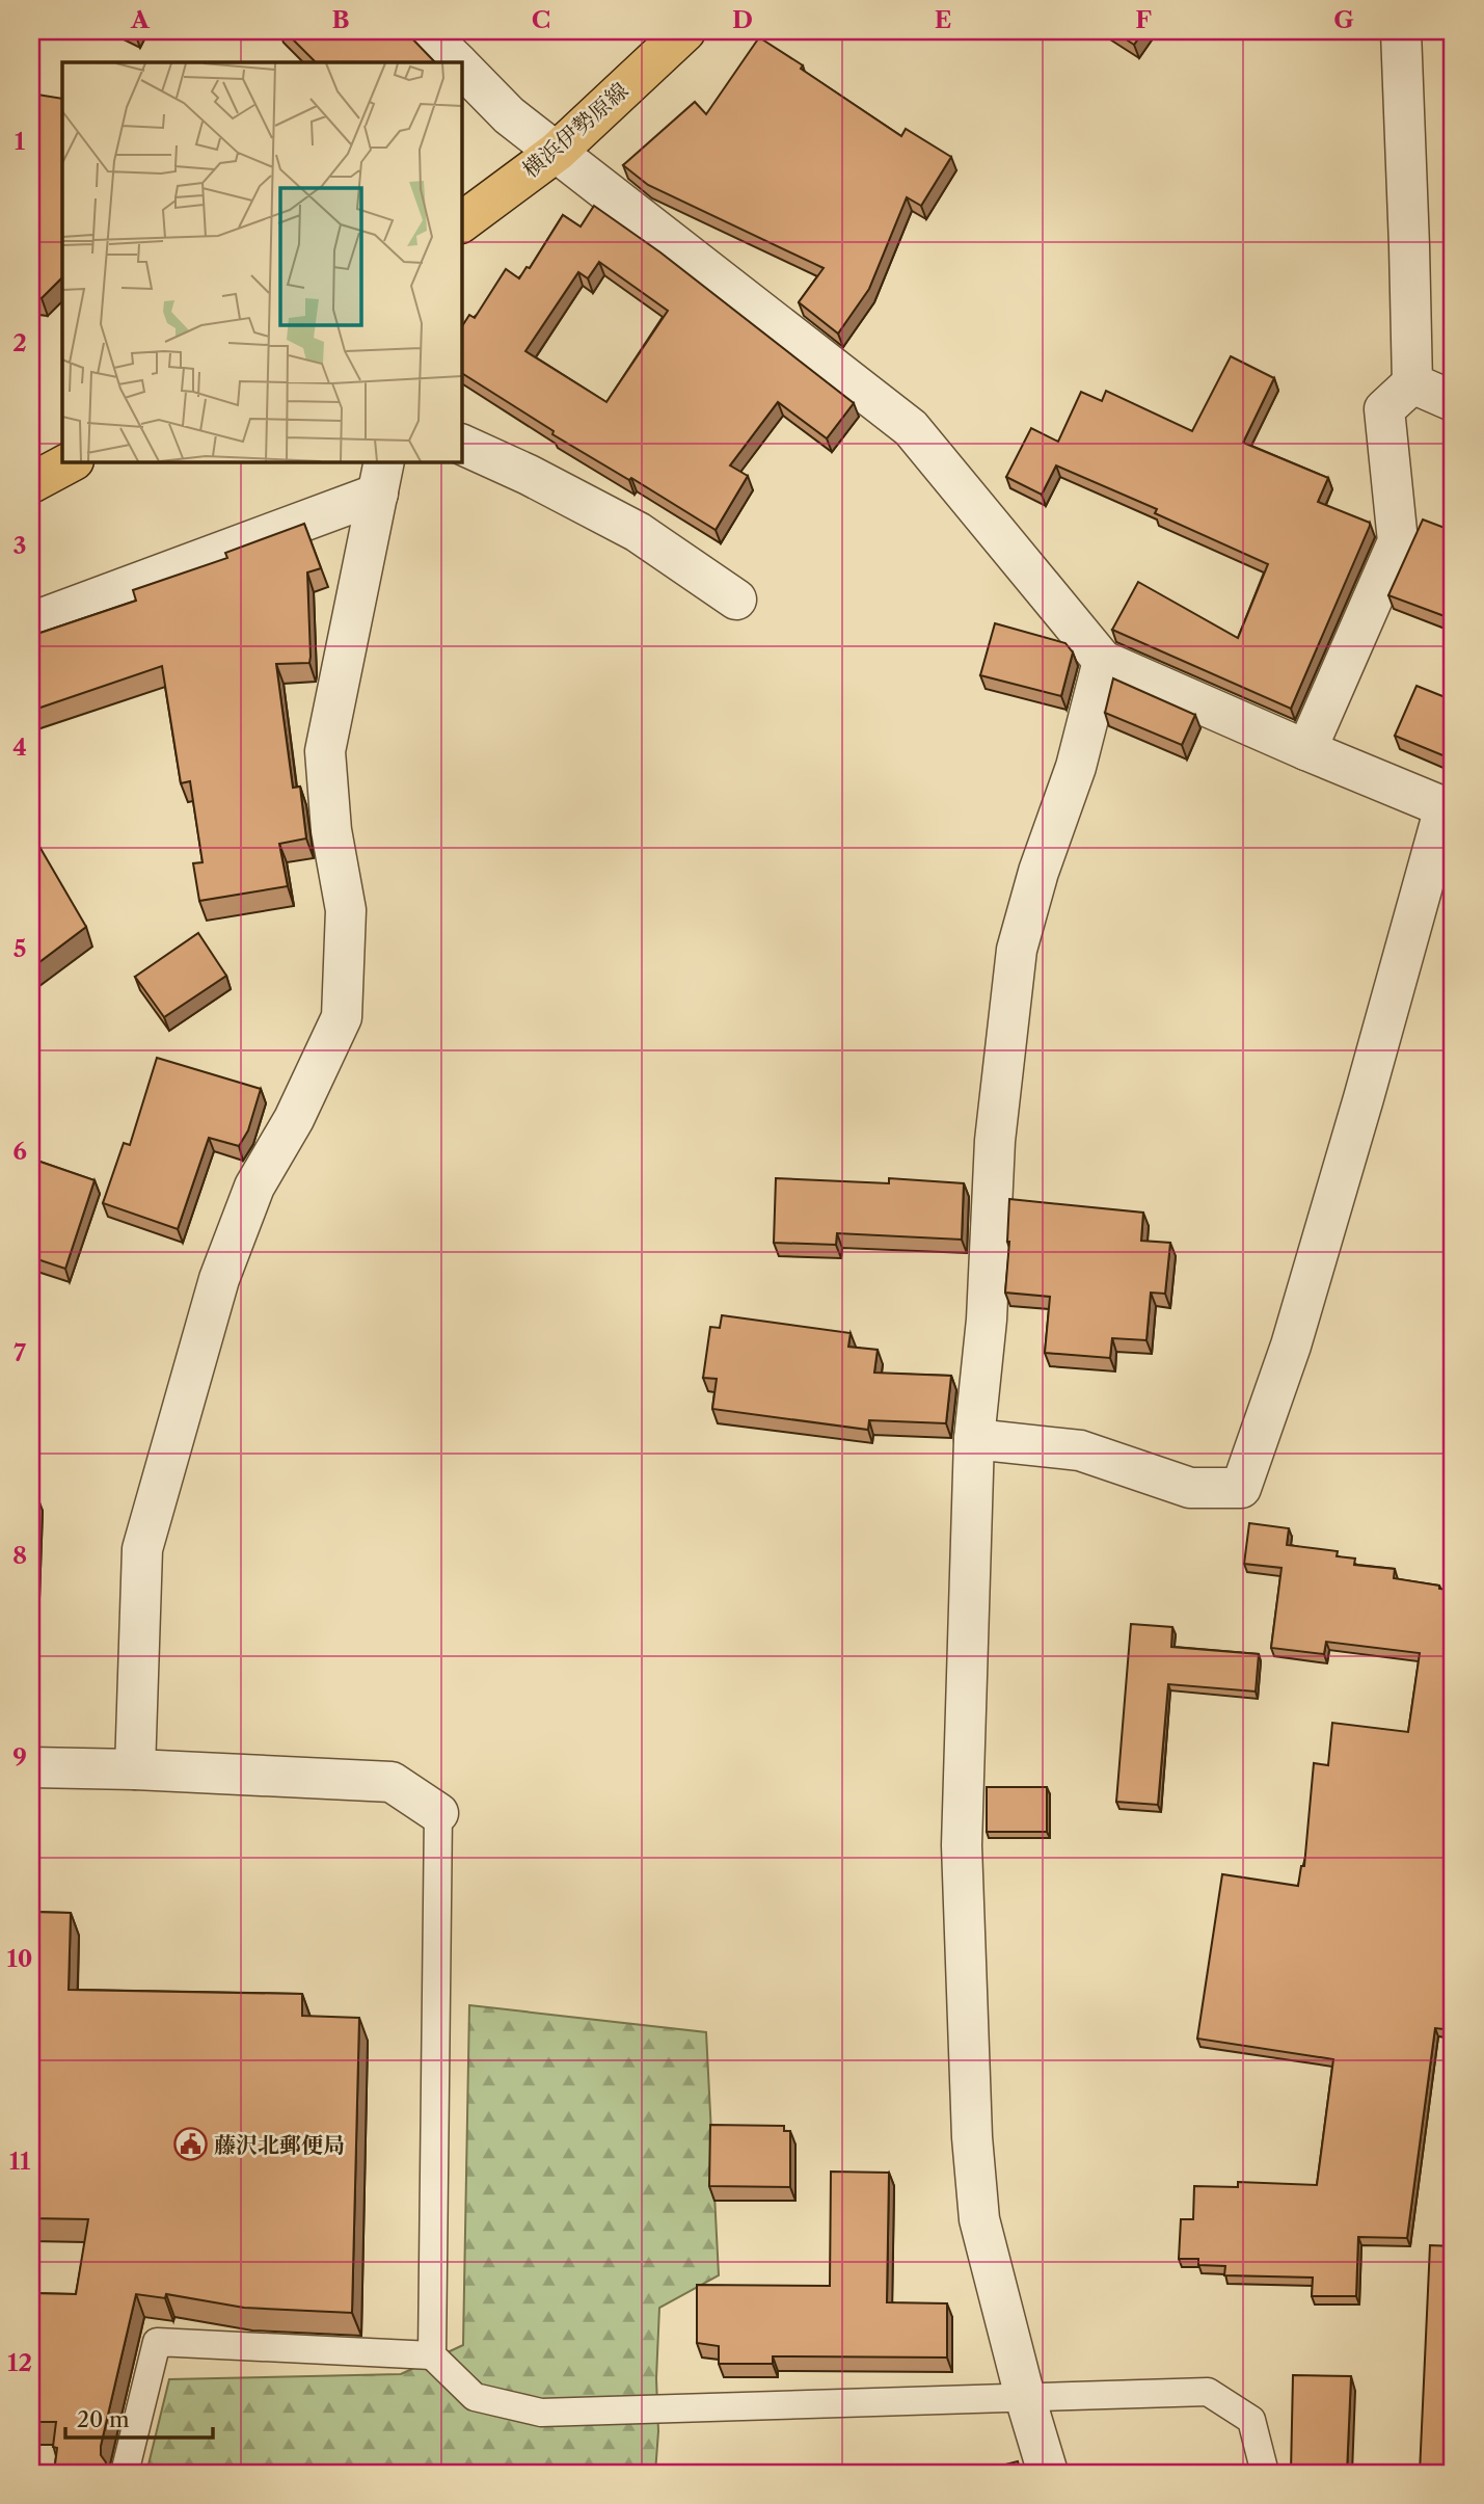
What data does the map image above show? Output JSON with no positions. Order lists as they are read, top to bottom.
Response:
{
  "streets": {
    "main road": ["横浜伊勢原線"]
  },
  "places": {
    "public building": ["藤沢北郵便局"]
  },
  "scale_bar": "20 m",
  "grid": {
    "columns": [
      "A",
      "B",
      "C",
      "D",
      "E",
      "F",
      "G"
    ],
    "rows": [
      "1",
      "2",
      "3",
      "4",
      "5",
      "6",
      "7",
      "8",
      "9",
      "10",
      "11",
      "12"
    ]
  }
}
